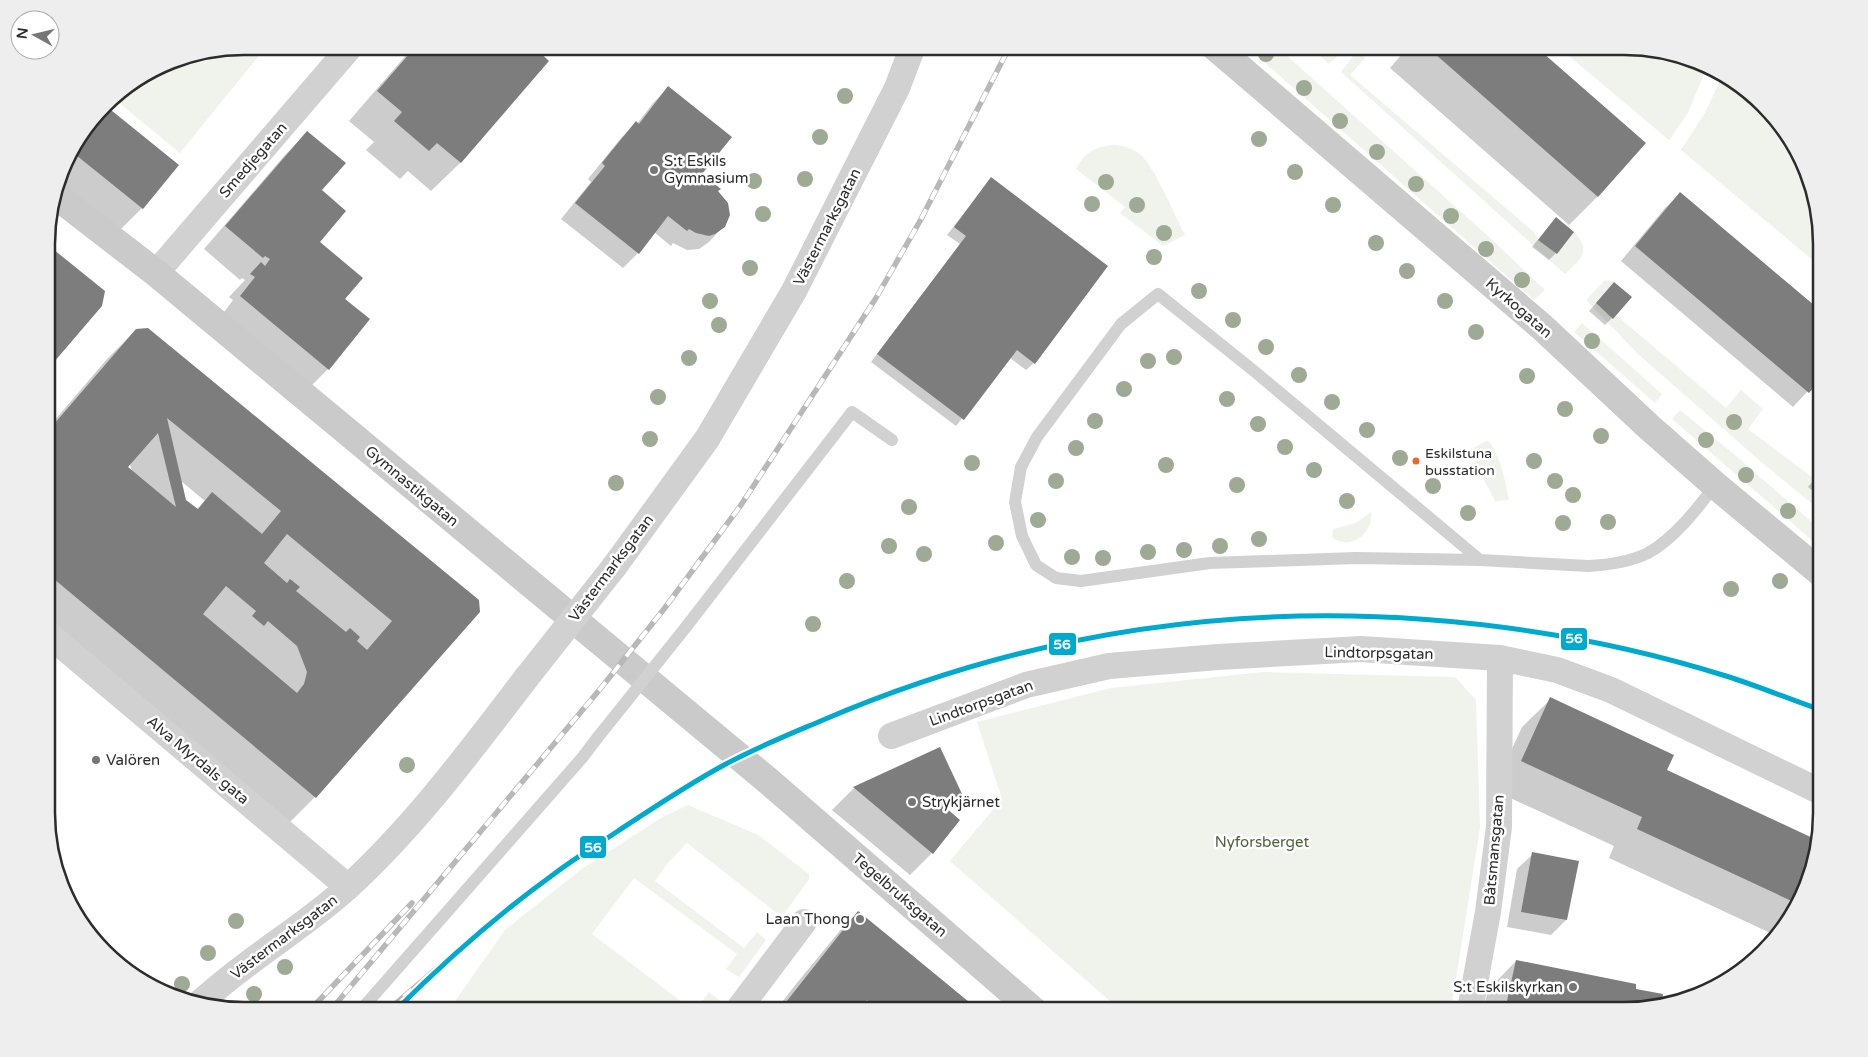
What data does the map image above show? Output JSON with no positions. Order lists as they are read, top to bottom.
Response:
{
  "streets": {
    "street": [
      "Smedjegatan",
      "Västermarksgatan",
      "Kyrkogatan",
      "Gymnastikgatan",
      "Lindtorpsgatan",
      "Alva Myrdals gata",
      "Båtsmansgatan",
      "Tegelbruksgatan"
    ]
  },
  "crossings": [
    ["Smedjegatan", "Gymnastikgatan"],
    ["Västermarksgatan", "Alva Myrdals gata"],
    ["Gymnastikgatan", "Tegelbruksgatan"],
    ["Lindtorpsgatan", "Båtsmansgatan"]
  ],
  "parks": ["Nyforsberget"],
  "places": [
    "S:t Eskils Gymnasium",
    "Eskilstuna busstation",
    "Valören",
    "Strykjärnet",
    "Laan Thong",
    "S:t Eskilskyrkan"
  ],
  "lines": ["transit line 56"],
  "north": "left"
}
